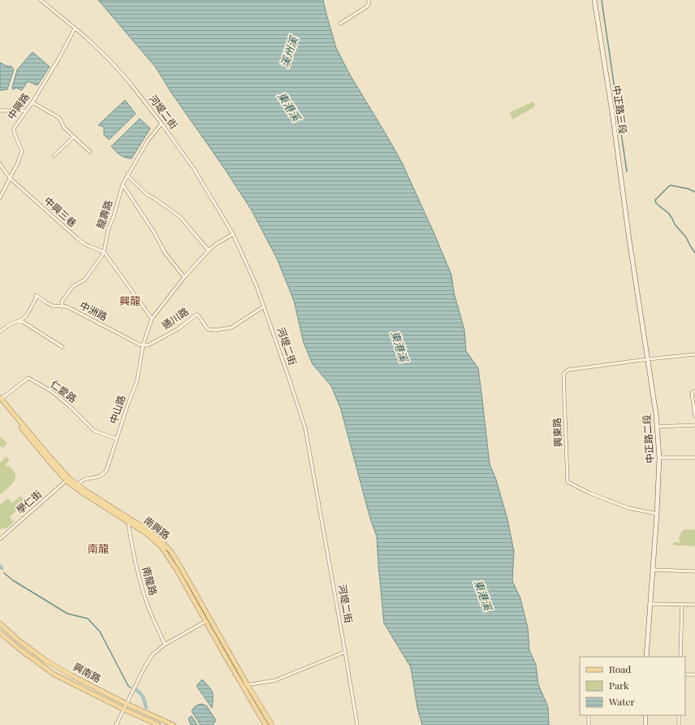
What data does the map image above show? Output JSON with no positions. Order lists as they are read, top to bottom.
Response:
{
  "streets": {
    "main road": [
      "中正路三段",
      "中正路二段",
      "南興路",
      "興南路"
    ],
    "street": [
      "中興路",
      "河堤二街",
      "中興三巷",
      "龍壽路",
      "中洲路",
      "通川路",
      "仁愛路",
      "中山路",
      "興東路",
      "學仁街",
      "南龍路"
    ]
  },
  "crossings": [
    ["中興路", "河堤二街"],
    ["中興路", "中興三巷"],
    ["中正路三段", "中正路二段"],
    ["河堤二街", "龍壽路"],
    ["河堤二街", "通川路"],
    ["河堤二街", "中山路"],
    ["中興三巷", "龍壽路"],
    ["龍壽路", "中洲路"],
    ["中洲路", "通川路"],
    ["中洲路", "中山路"],
    ["通川路", "中山路"],
    ["仁愛路", "中山路"],
    ["仁愛路", "南興路"],
    ["中山路", "南興路"],
    ["興東路", "中正路二段"],
    ["學仁街", "南興路"],
    ["南興路", "南龍路"]
  ],
  "districts": ["興龍", "南龍"],
  "water": ["溪州溪", "東港溪"],
  "legend": ["Road", "Park", "Water"]
}
